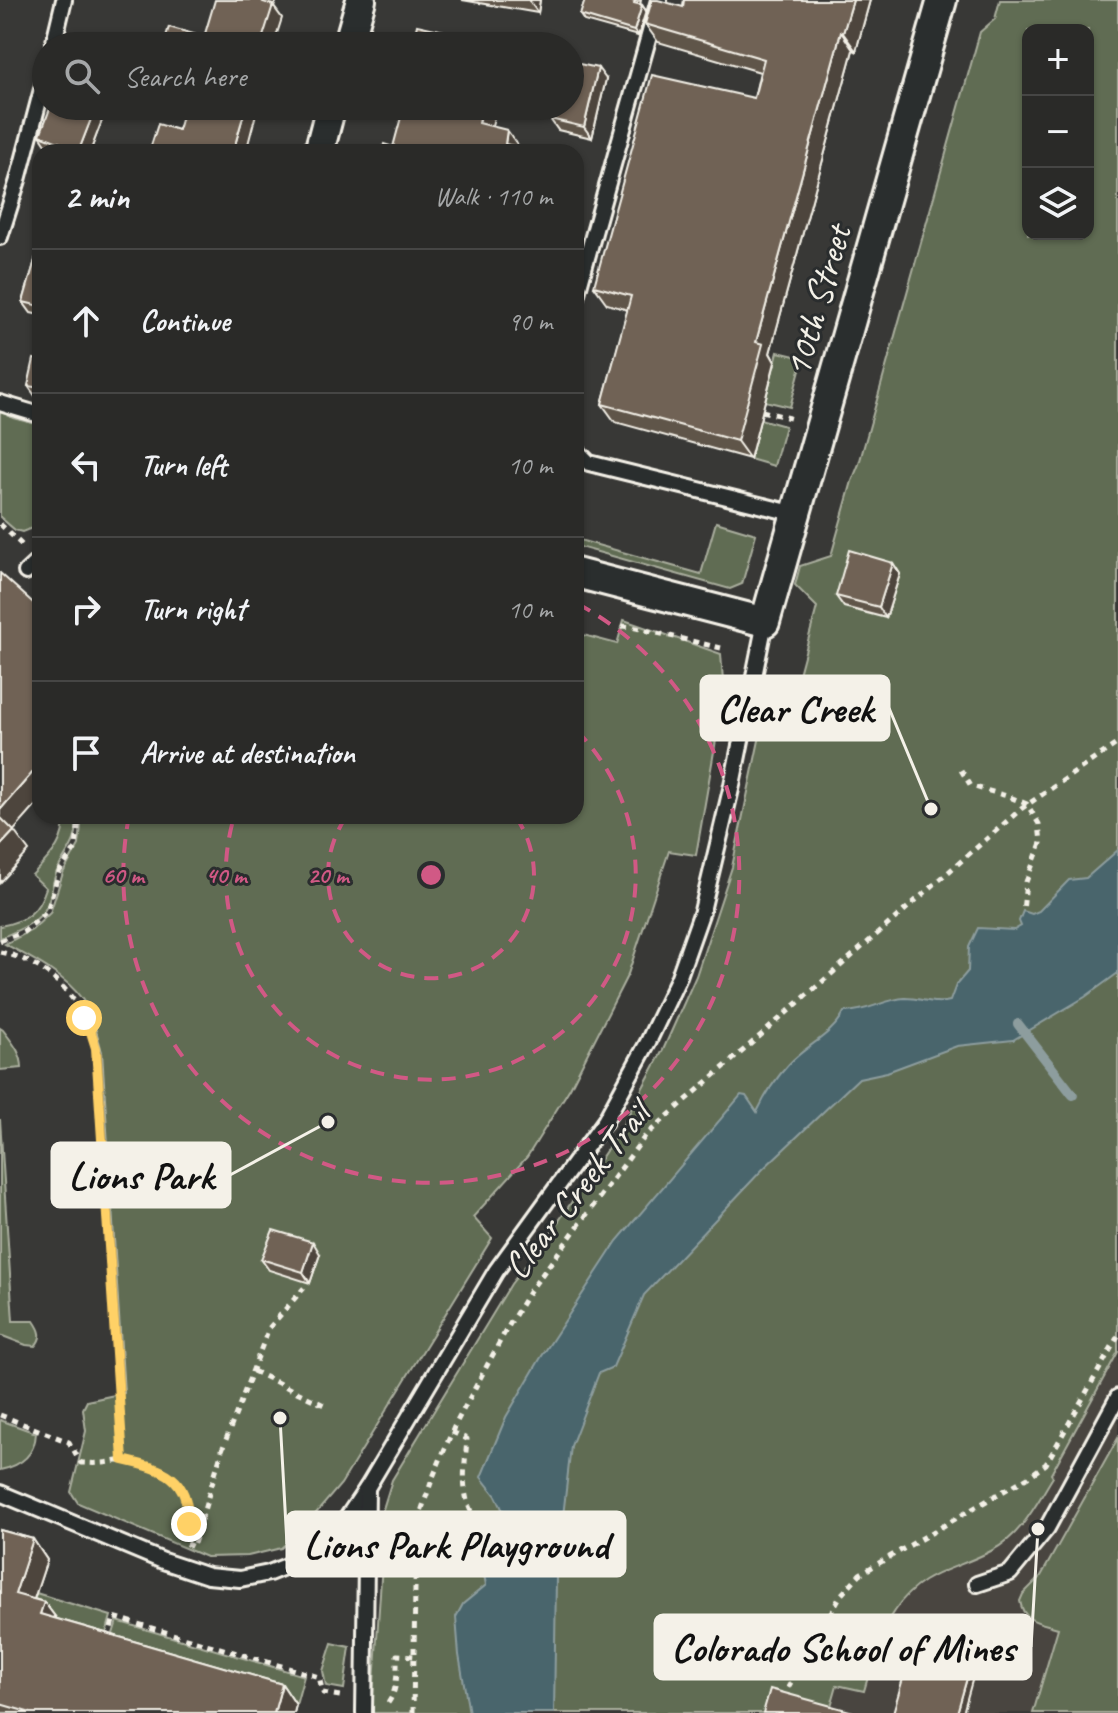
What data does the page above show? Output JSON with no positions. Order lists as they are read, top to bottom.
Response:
{
  "streets": {
    "street": ["10th Street"],
    "path": ["Clear Creek Trail"]
  },
  "places": [
    "Clear Creek",
    "Lions Park",
    "Lions Park Playground",
    "Colorado School of Mines"
  ],
  "page": {
    "map_buttons": ["+", "−"],
    "search": "Search here",
    "heading": ["2 min", "Walk · 110 m"],
    "list": [
      ["Continue", "90 m"],
      ["Turn left", "10 m"],
      ["Turn right", "10 m"],
      "Arrive at destination"
    ]
  },
  "rings": ["60 m", "40 m", "20 m"]
}
